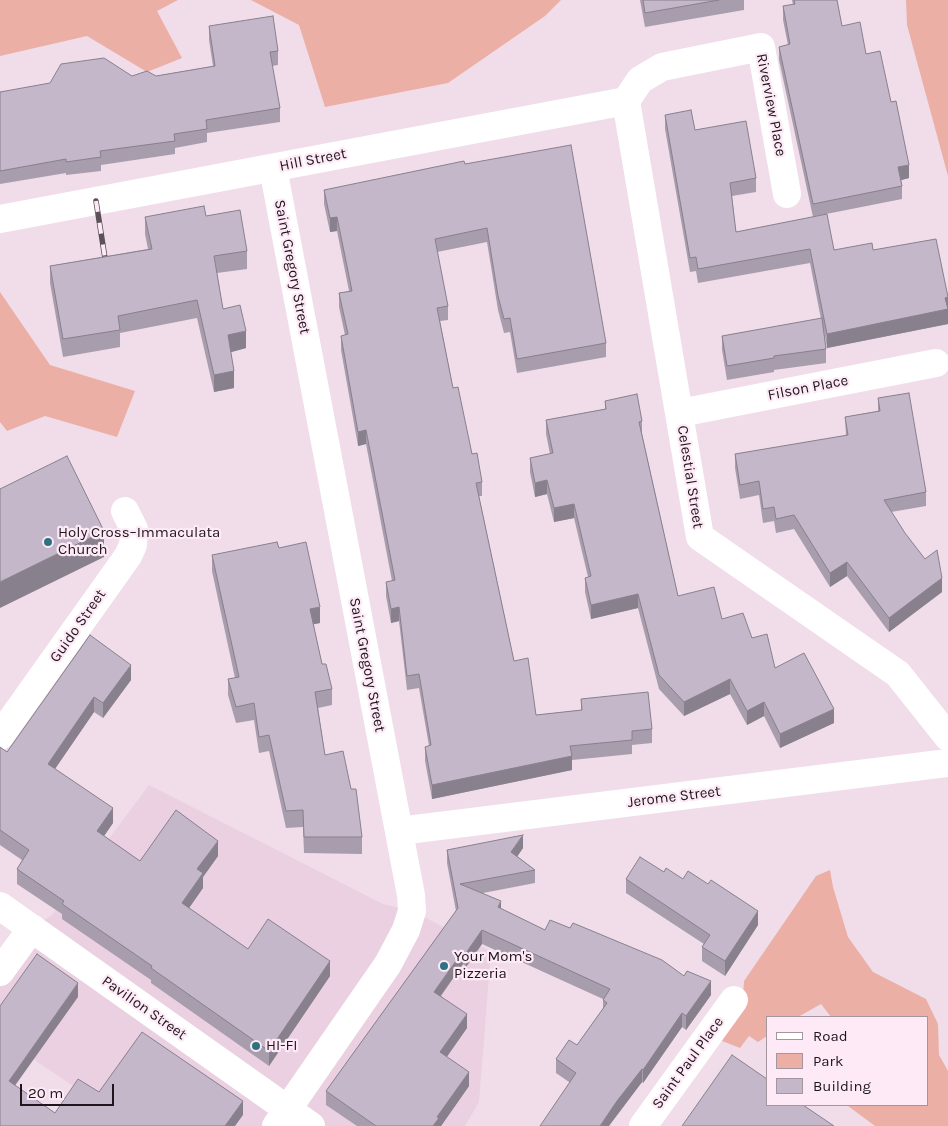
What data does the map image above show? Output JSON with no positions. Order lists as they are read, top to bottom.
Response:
{
  "streets": {
    "street": [
      "Riverview Place",
      "Hill Street",
      "Saint Gregory Street",
      "Filson Place",
      "Celestial Street",
      "Guido Street",
      "Jerome Street",
      "Pavilion Street",
      "Saint Paul Place"
    ]
  },
  "crossings": [
    ["Riverview Place", "Hill Street"],
    ["Riverview Place", "Celestial Street"],
    ["Hill Street", "Saint Gregory Street"],
    ["Hill Street", "Celestial Street"],
    ["Saint Gregory Street", "Jerome Street"],
    ["Saint Gregory Street", "Pavilion Street"],
    ["Filson Place", "Celestial Street"]
  ],
  "places": ["Holy Cross–Immaculata Church", "Your Mom's Pizzeria", "HI-FI"],
  "legend": ["Road", "Park", "Building"],
  "scale_bar": "20 m"
}
